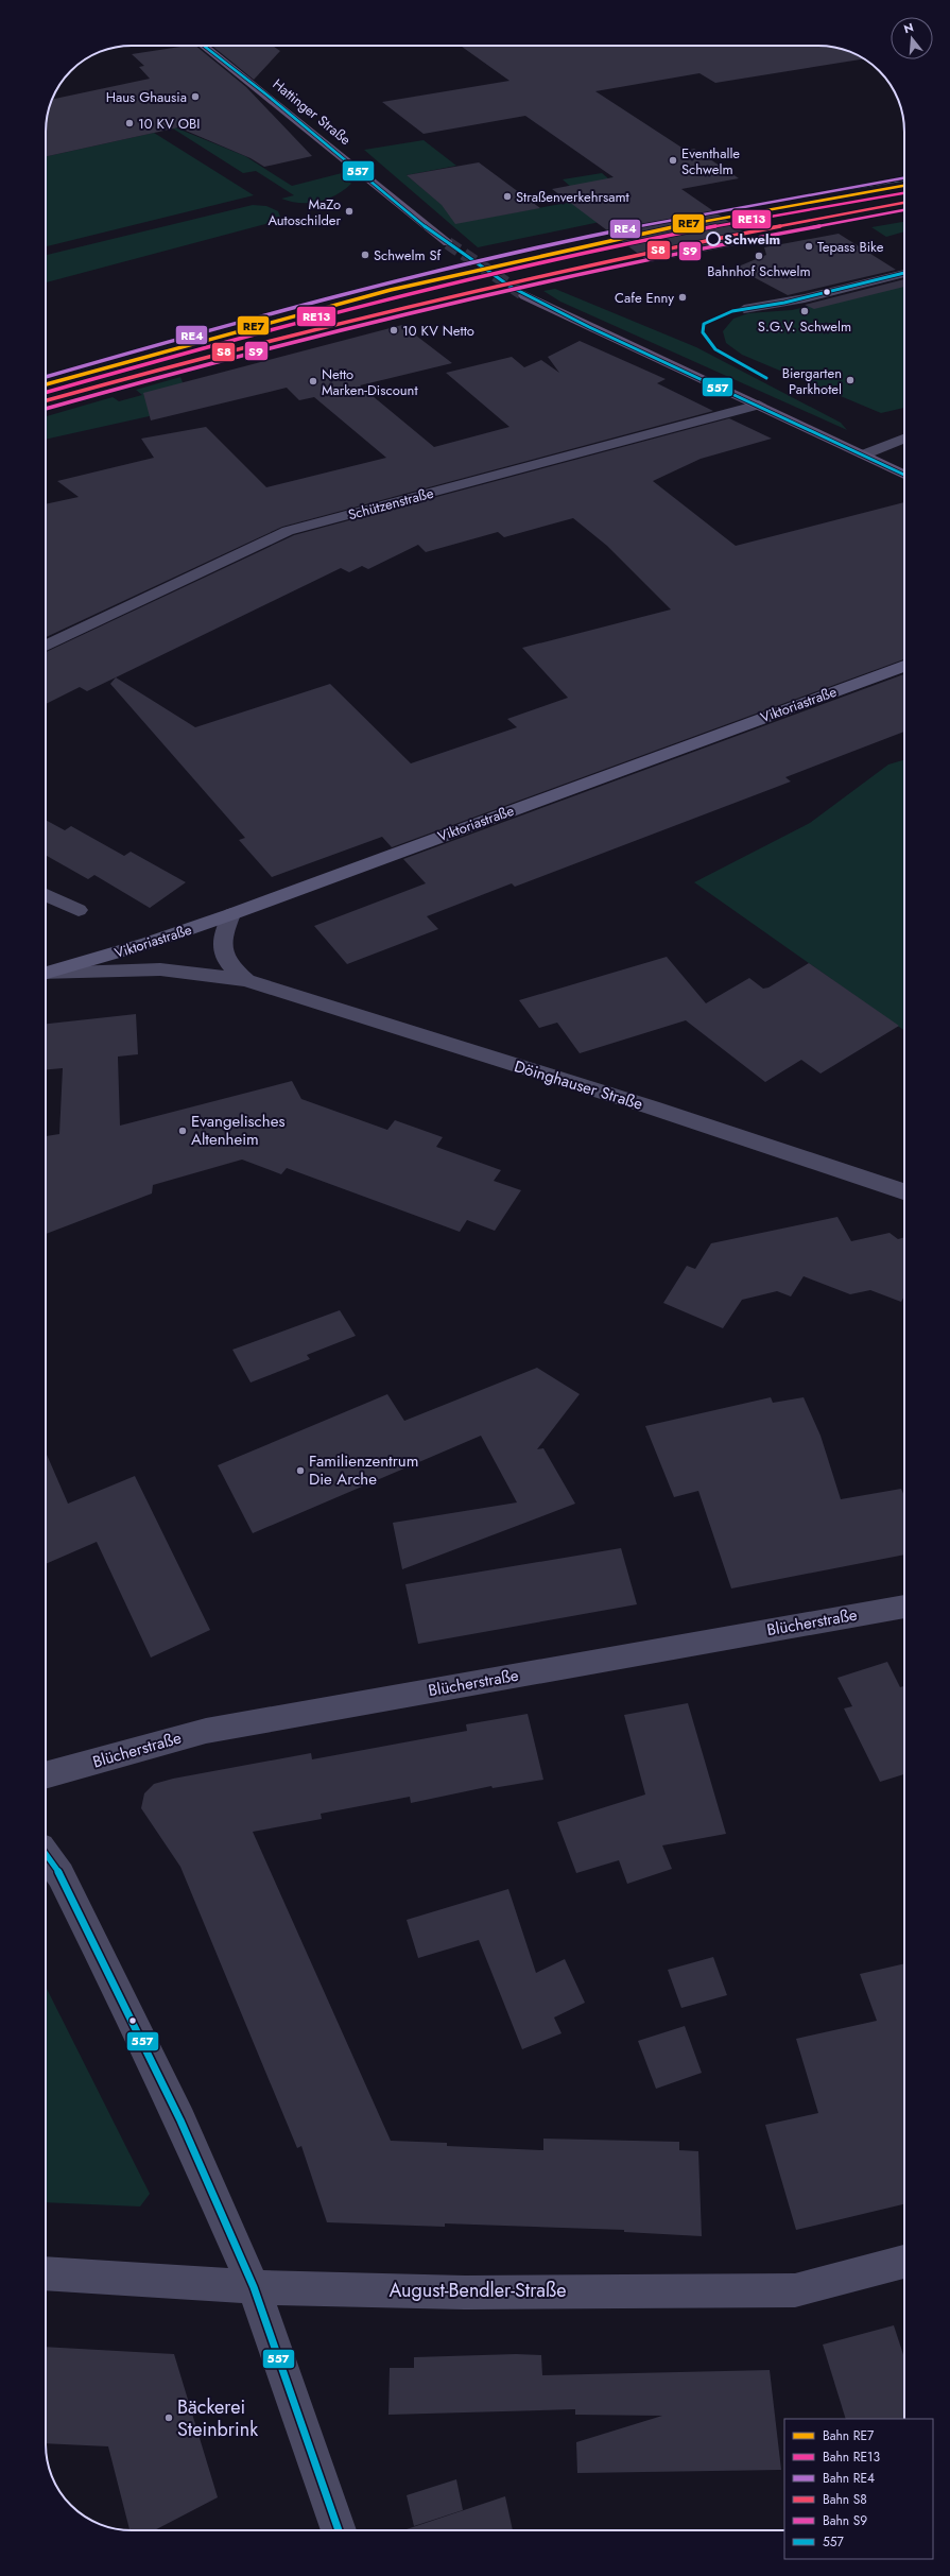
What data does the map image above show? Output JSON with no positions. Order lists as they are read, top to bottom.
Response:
{
  "streets": {
    "main road": ["Hattinger Straße", "Viktoriastraße"],
    "street": [
      "Schützenstraße",
      "Döinghauser Straße",
      "Blücherstraße",
      "August-Bendler-Straße"
    ]
  },
  "crossings": [
    ["Viktoriastraße", "Döinghauser Straße"]
  ],
  "places": [
    "Haus Ghausia",
    "10 KV OBI",
    "Eventhalle Schwelm",
    "Straßenverkehrsamt",
    "MaZo Autoschilder",
    "Schwelm",
    "Tepass Bike",
    "Schwelm Sf",
    "Bahnhof Schwelm",
    "Cafe Enny",
    "S.G.V. Schwelm",
    "10 KV Netto",
    "Biergarten Parkhotel",
    "Netto Marken-Discount",
    "Evangelisches Altenheim",
    "Familienzentrum Die Arche",
    "Bäckerei Steinbrink"
  ],
  "lines": [
    "transit line 557",
    "rail line RE4",
    "rail line RE7",
    "rail line RE13",
    "rail line S8",
    "rail line S9"
  ],
  "legend": [
    "Bahn RE7",
    "Bahn RE13",
    "Bahn RE4",
    "Bahn S8",
    "Bahn S9",
    "557"
  ],
  "north": "top"
}
